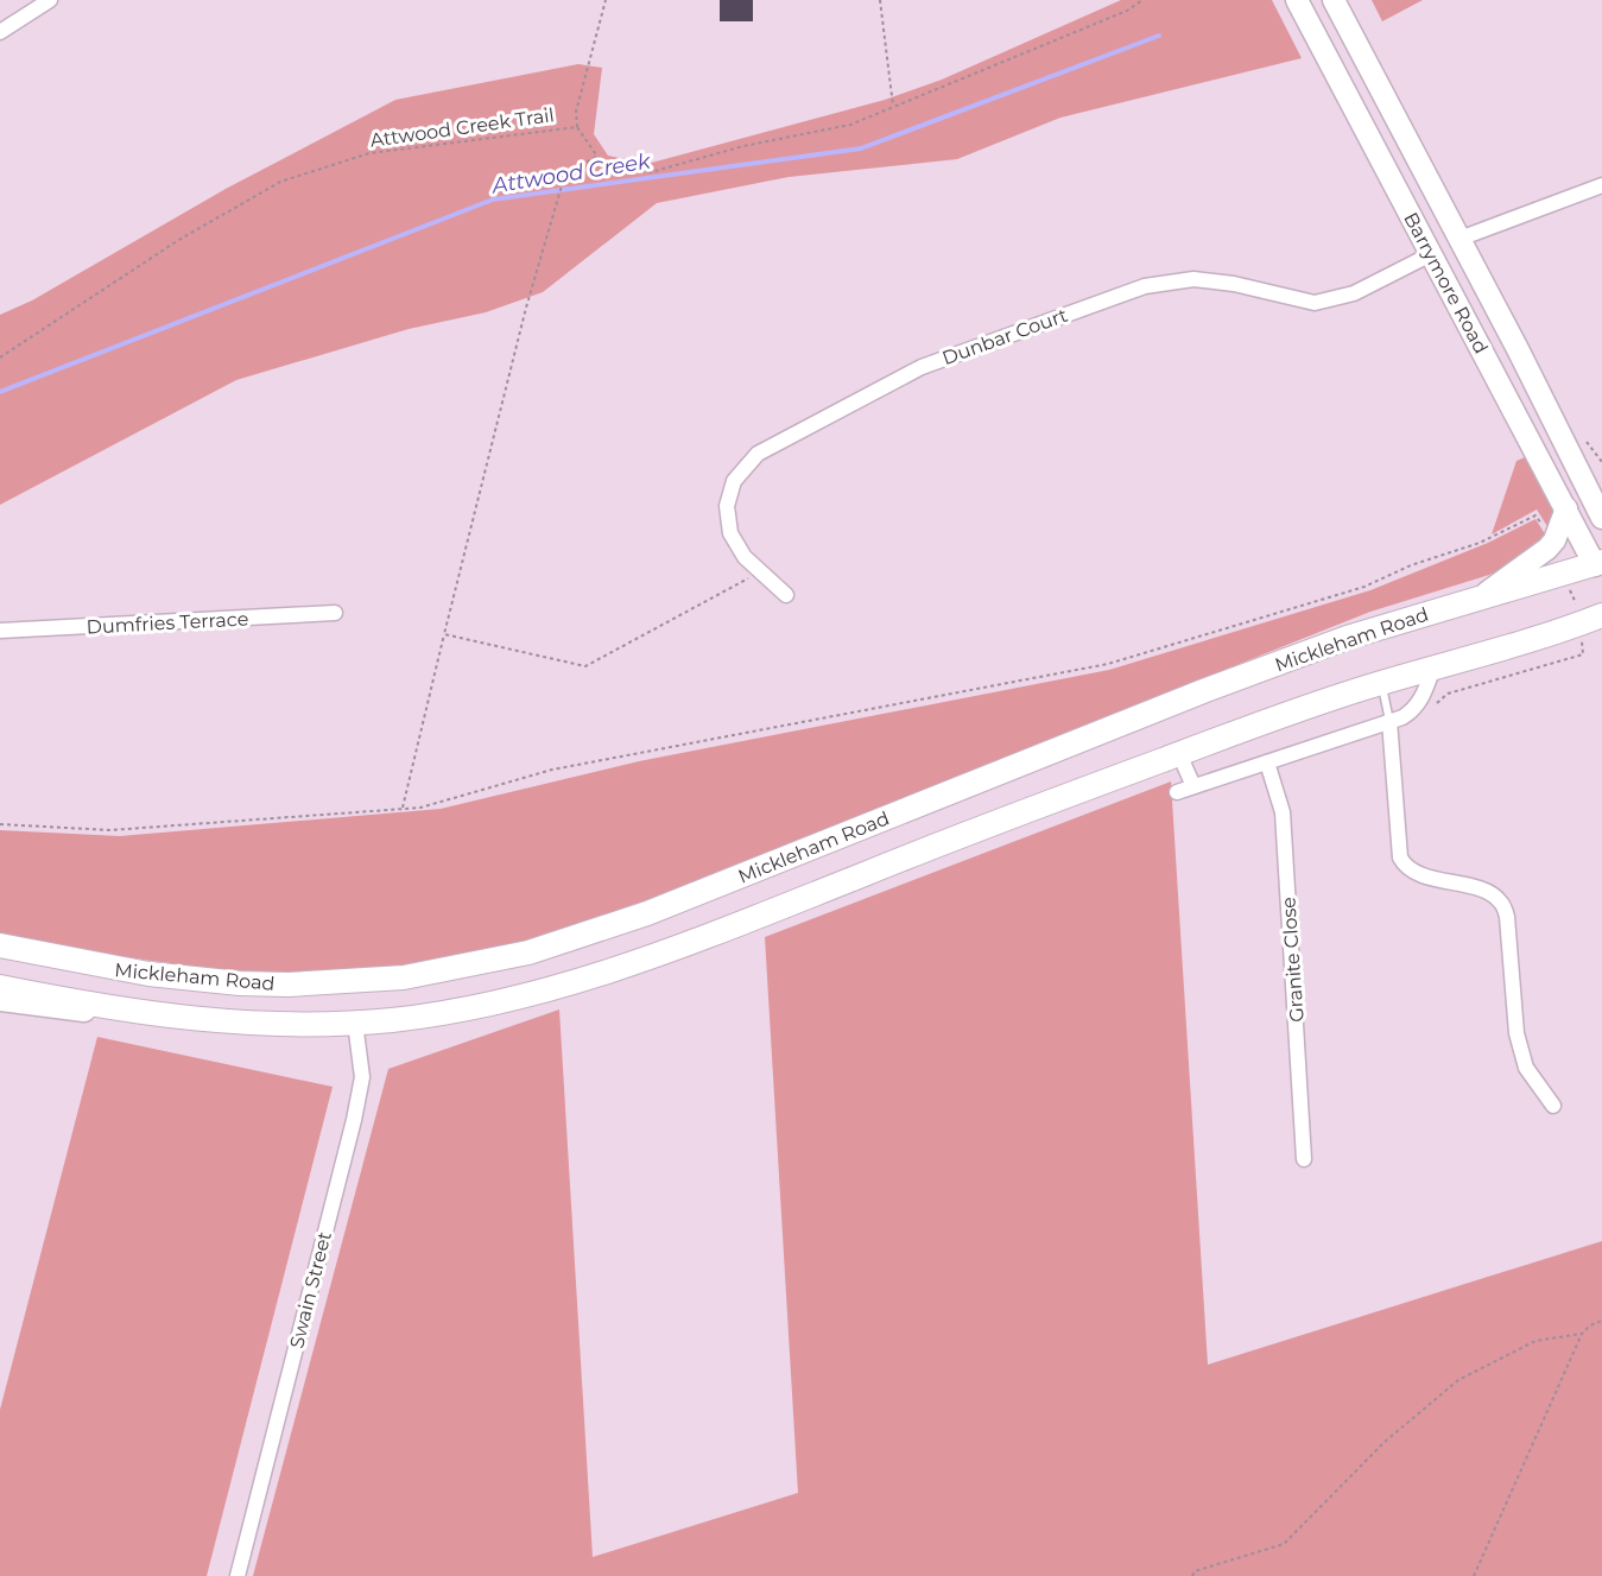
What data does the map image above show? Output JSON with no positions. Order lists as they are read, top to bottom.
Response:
{
  "streets": {
    "main road": ["Mickleham Road"],
    "street": [
      "Barrymore Road",
      "Dunbar Court",
      "Dumfries Terrace",
      "Granite Close",
      "Swain Street"
    ],
    "path": ["Attwood Creek Trail"]
  },
  "crossings": [
    ["Barrymore Road", "Dunbar Court"],
    ["Barrymore Road", "Mickleham Road"],
    ["Mickleham Road", "Swain Street"]
  ],
  "water": ["Attwood Creek"]
}
